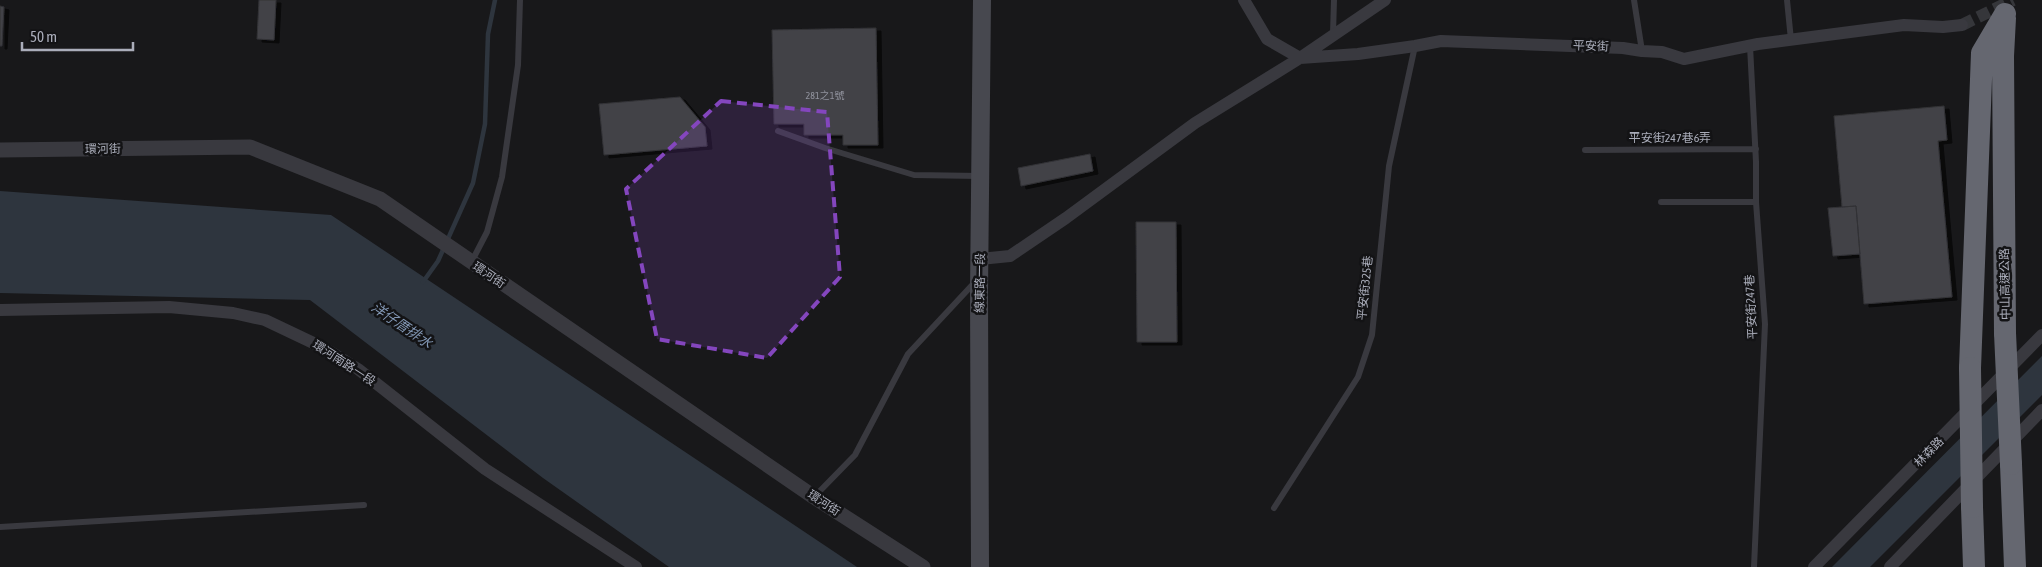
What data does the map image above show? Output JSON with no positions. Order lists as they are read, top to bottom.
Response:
{
  "streets": {
    "highway": ["中山高速公路"],
    "main road": ["線東路一段"],
    "street": [
      "平安街",
      "環河街",
      "環河南路一段",
      "林森路"
    ],
    "lane": ["平安街247巷6弄", "平安街325巷", "平安街247巷"]
  },
  "crossings": [
    ["平安街", "平安街325巷"],
    ["平安街", "平安街247巷"],
    ["平安街247巷6弄", "平安街247巷"]
  ],
  "water": ["洋仔厝排水"],
  "house_numbers": ["281之1號"],
  "scale_bar": "50 m"
}
